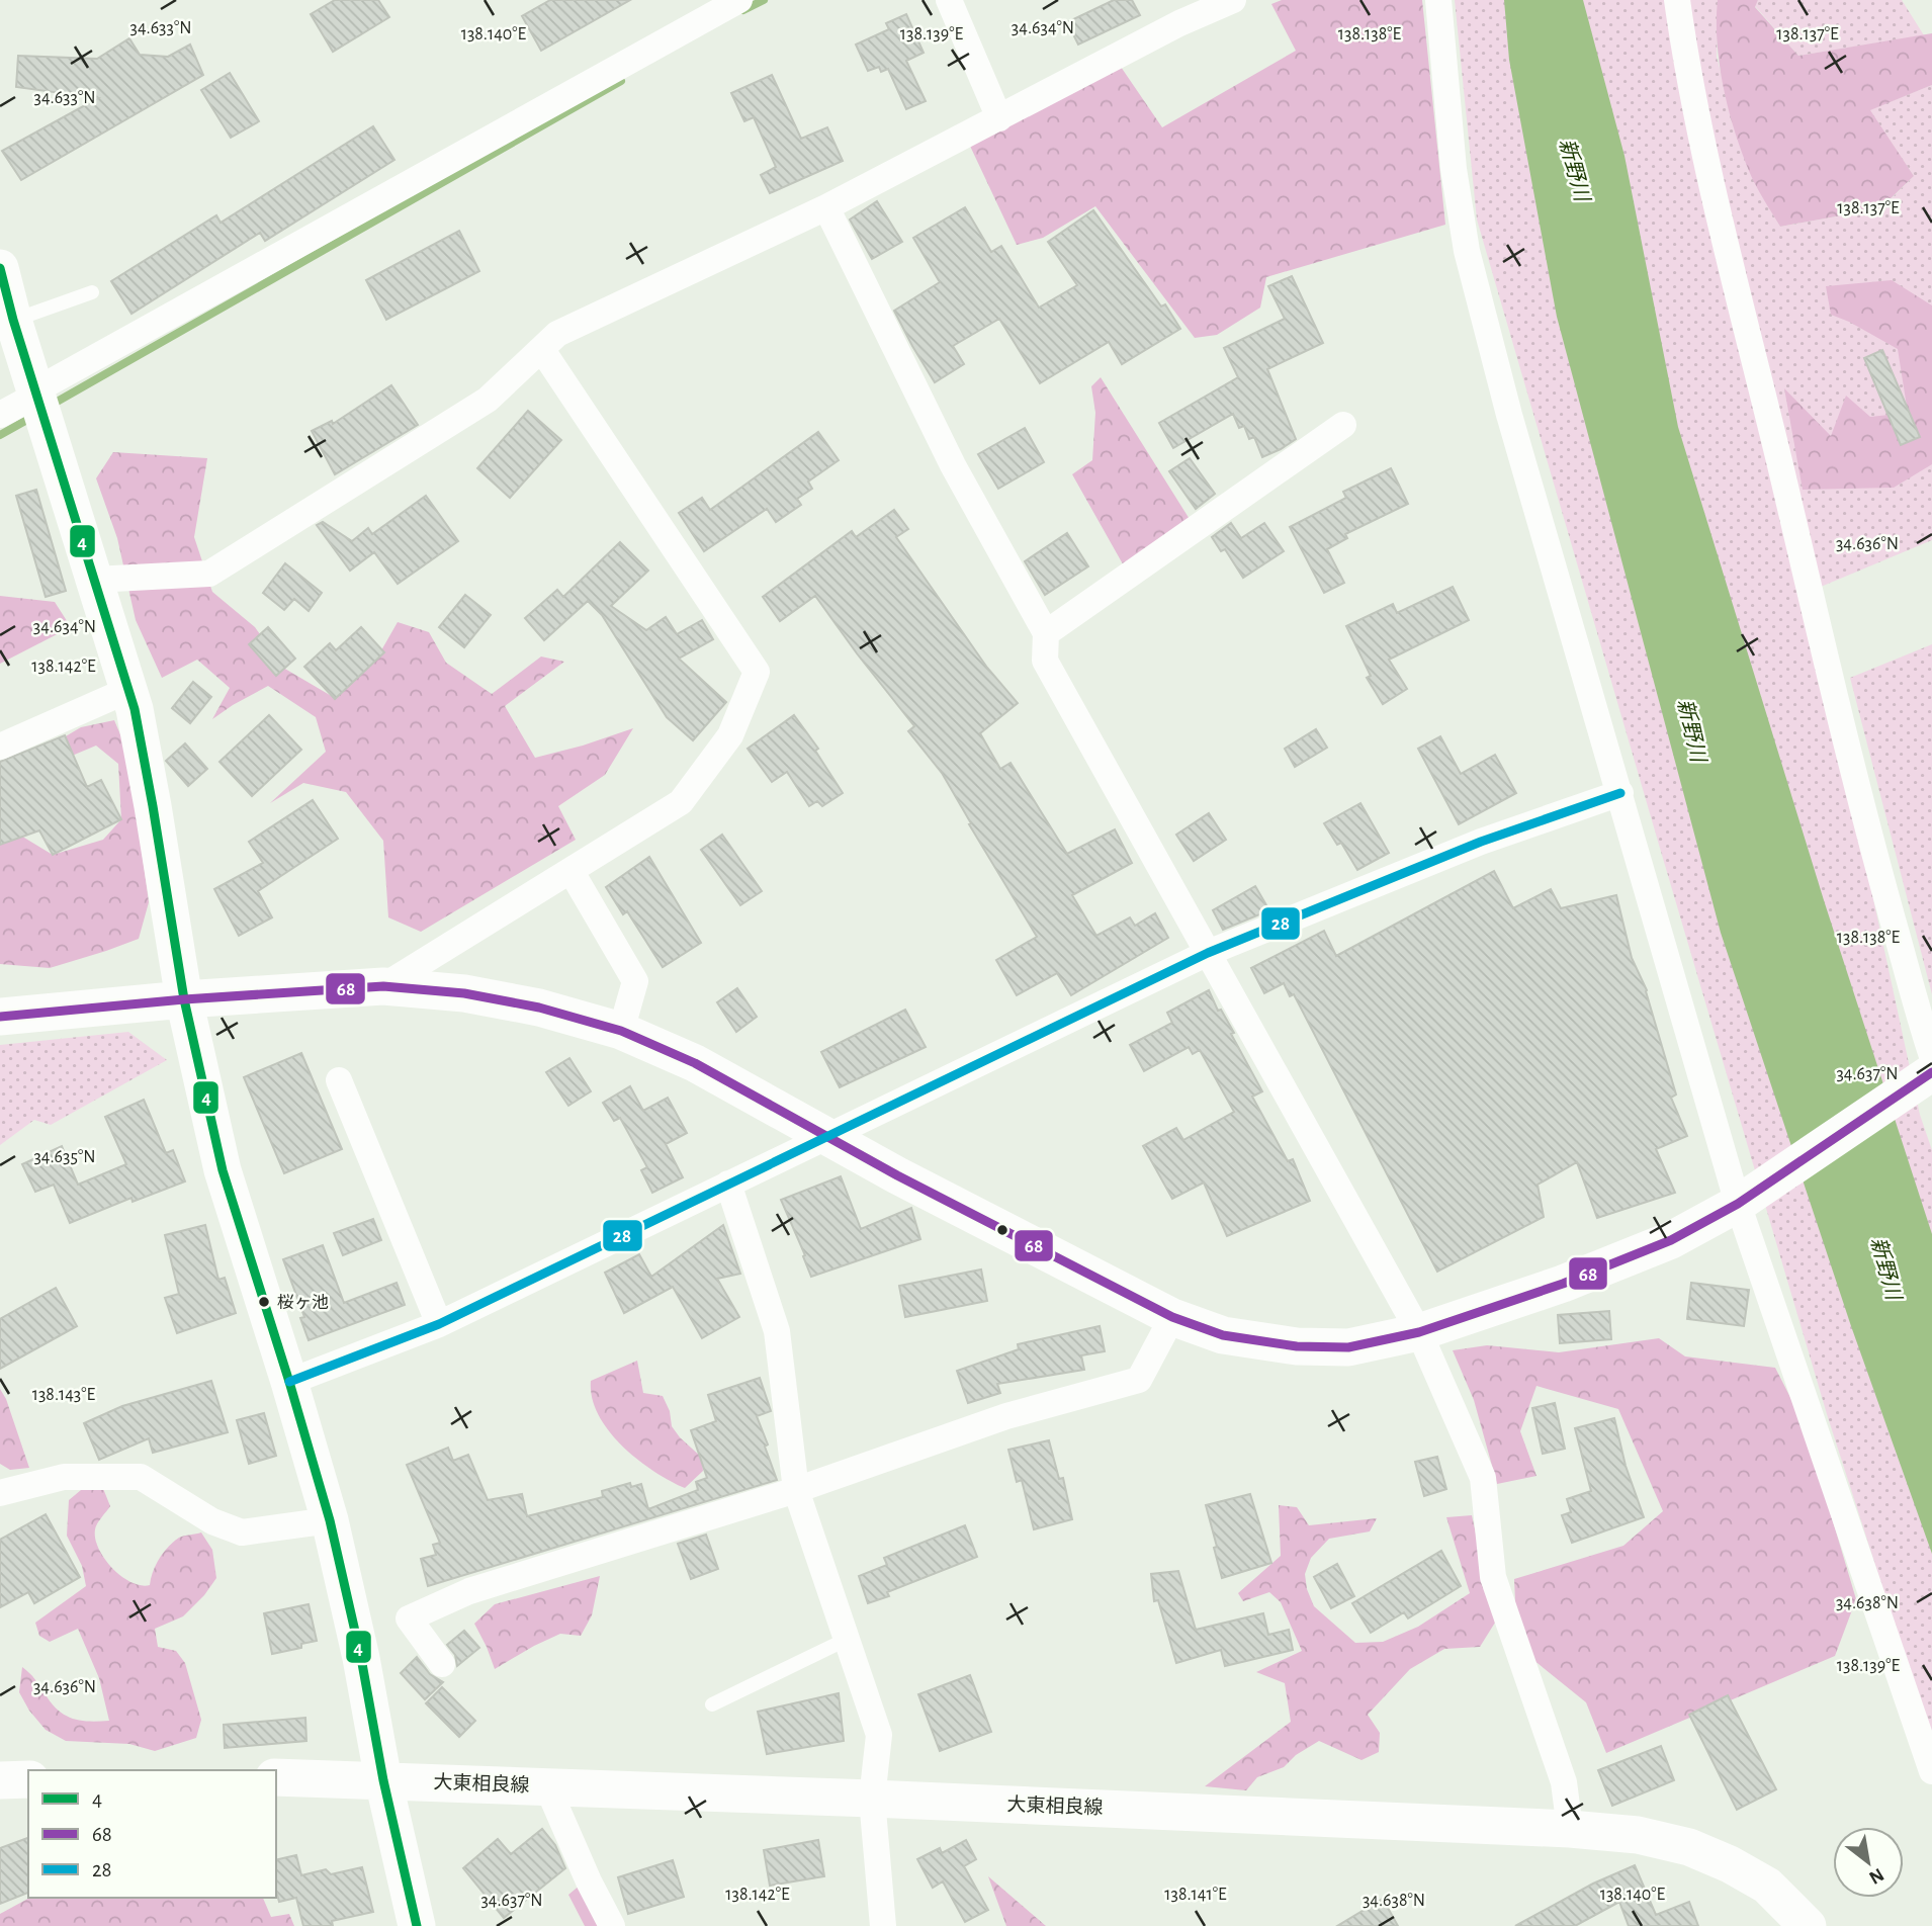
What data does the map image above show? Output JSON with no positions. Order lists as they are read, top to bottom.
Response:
{
  "streets": {
    "street": ["大東相良線"]
  },
  "water": ["新野川"],
  "places": ["桜ヶ池"],
  "lines": ["transit line 4", "transit line 28", "transit line 68"],
  "legend": ["4", "68", "28"],
  "north": "bottom right",
  "coordinates": [
    "34.633°N",
    "34.634°N",
    "138.140°E",
    "138.138°E",
    "138.137°E",
    "138.139°E",
    "34.636°N",
    "138.142°E",
    "34.637°N",
    "34.635°N",
    "138.143°E",
    "34.638°N",
    "138.141°E"
  ]
}
